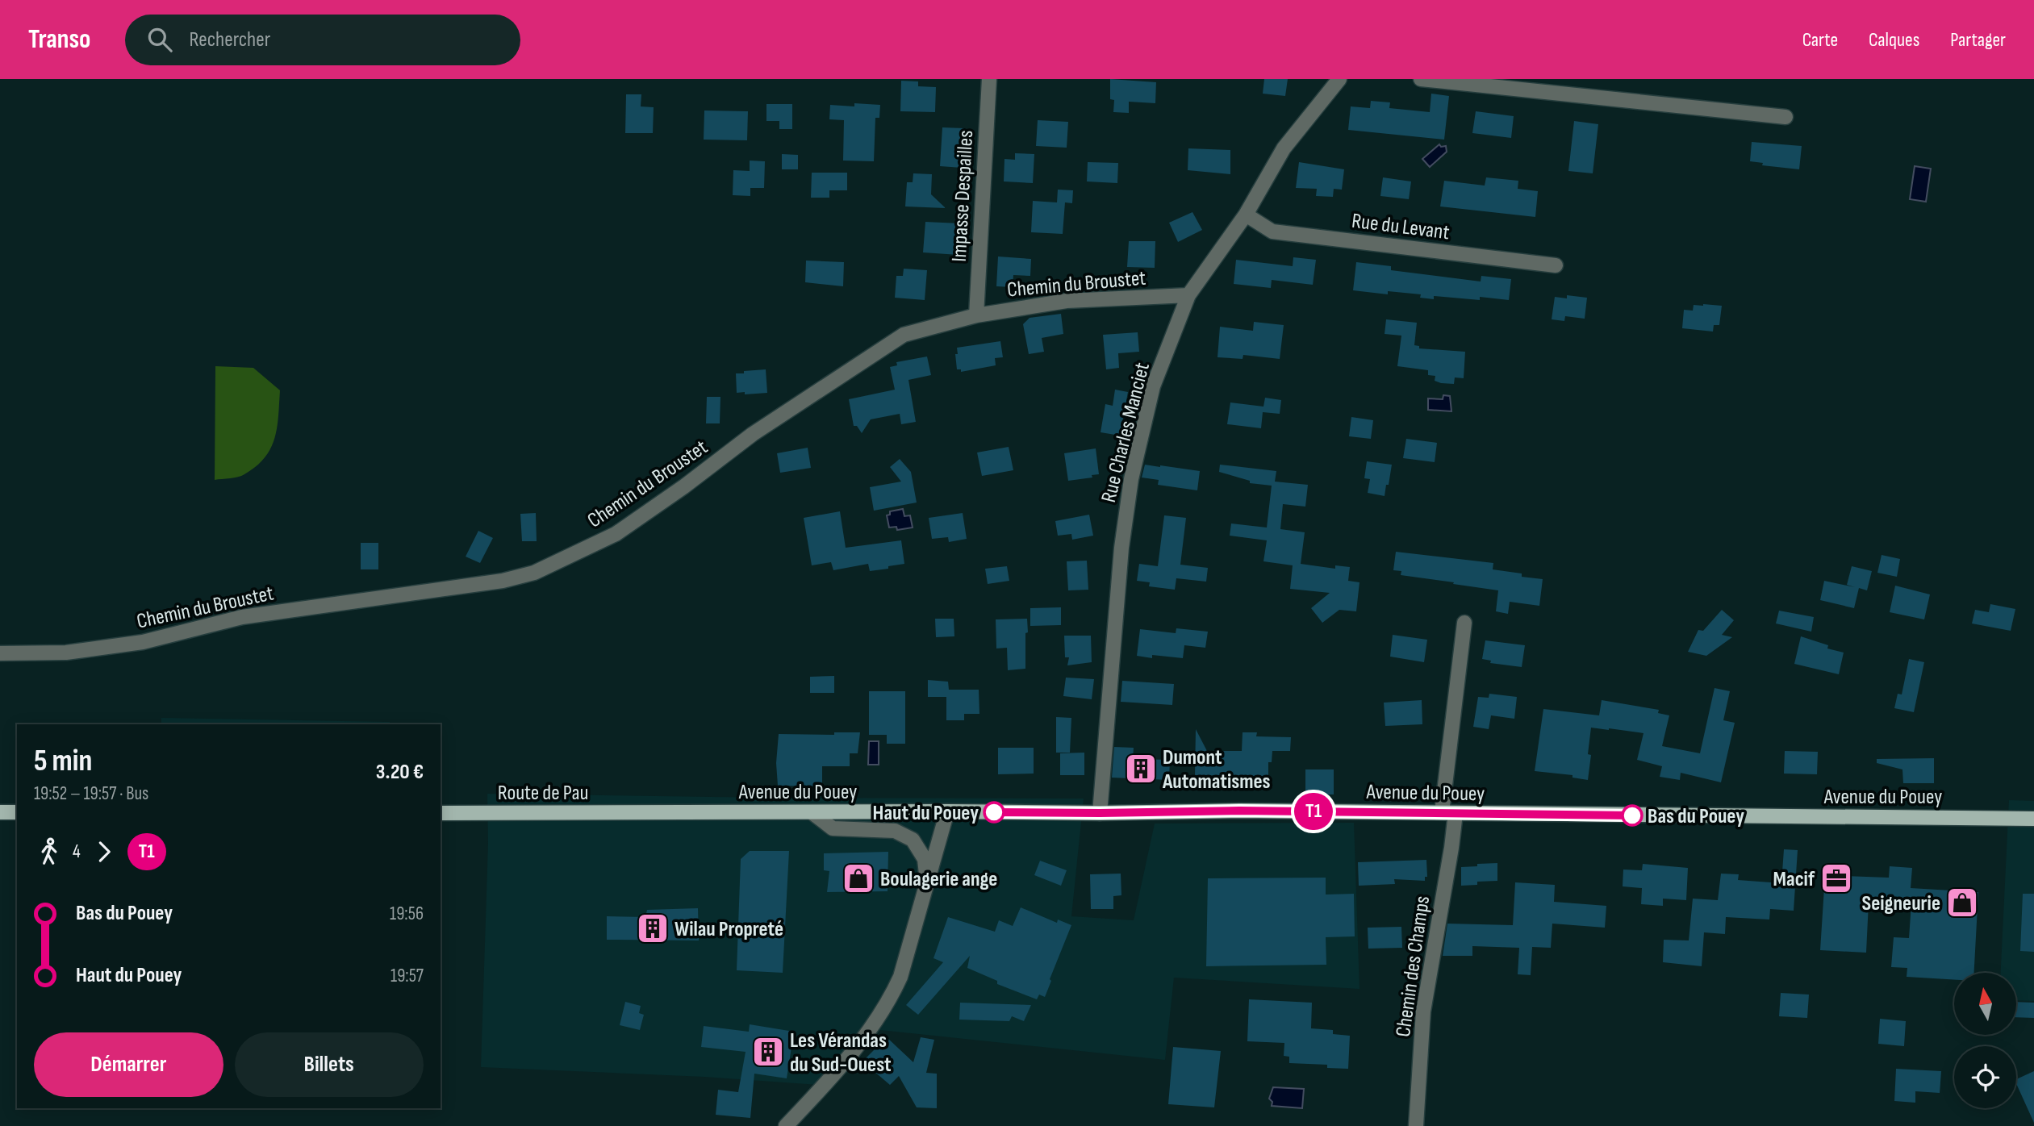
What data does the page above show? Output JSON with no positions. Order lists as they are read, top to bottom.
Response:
{
  "streets": {
    "main road": ["Avenue du Pouey", "Route de Pau"],
    "street": [
      "Impasse Despailles",
      "Rue du Levant",
      "Chemin du Broustet",
      "Rue Charles Manciet",
      "Chemin des Champs"
    ]
  },
  "crossings": [
    ["Impasse Despailles", "Chemin du Broustet"],
    ["Rue du Levant", "Rue Charles Manciet"],
    ["Chemin du Broustet", "Rue Charles Manciet"],
    ["Rue Charles Manciet", "Avenue du Pouey"],
    ["Avenue du Pouey", "Route de Pau"],
    ["Avenue du Pouey", "Chemin des Champs"]
  ],
  "places": {
    "building": ["Dumont Automatismes", "Wilau Propreté", "Les Vérandas du Sud-Ouest"],
    "other": ["Haut du Pouey", "Bas du Pouey"],
    "shop": ["Boulagerie ange", "Seigneurie"],
    "office": ["Macif"]
  },
  "lines": ["bus line T1"],
  "north": "top",
  "page": {
    "header": "Transo",
    "search": "Rechercher",
    "nav": ["Carte", "Calques", "Partager"],
    "on_map": "T1",
    "heading": ["5 min", "19:52 – 19:57 · Bus", "3.20 €"],
    "legs": ["4", "T1"],
    "list": [
      {
        "name": "Bas du Pouey",
        "value": "19:56"
      },
      {
        "name": "Haut du Pouey",
        "value": "19:57"
      }
    ],
    "buttons": ["Démarrer", "Billets"]
  }
}
